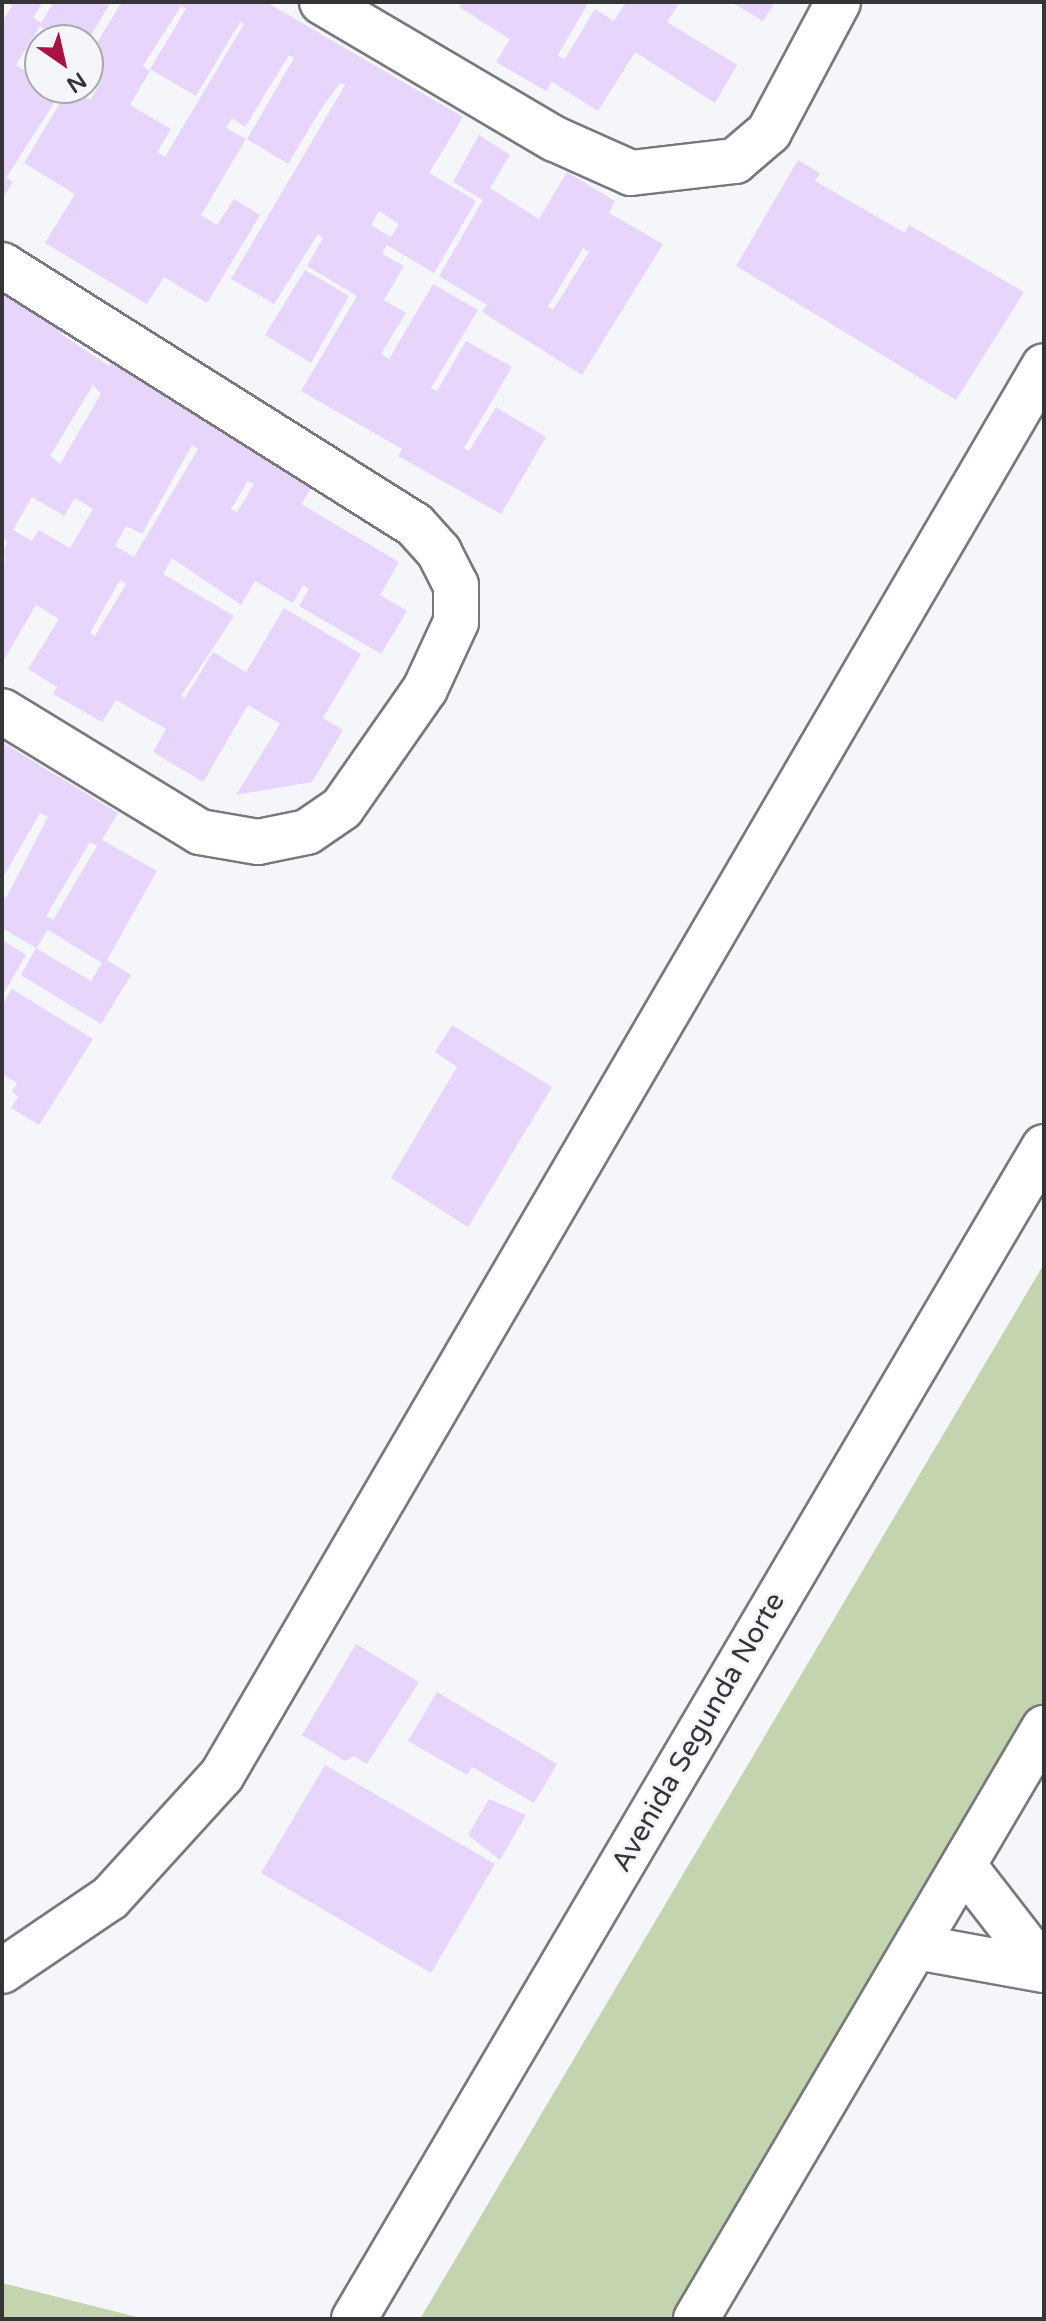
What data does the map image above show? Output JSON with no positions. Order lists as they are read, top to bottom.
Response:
{
  "streets": {
    "street": ["Avenida Segunda Norte"]
  },
  "north": "bottom right"
}
